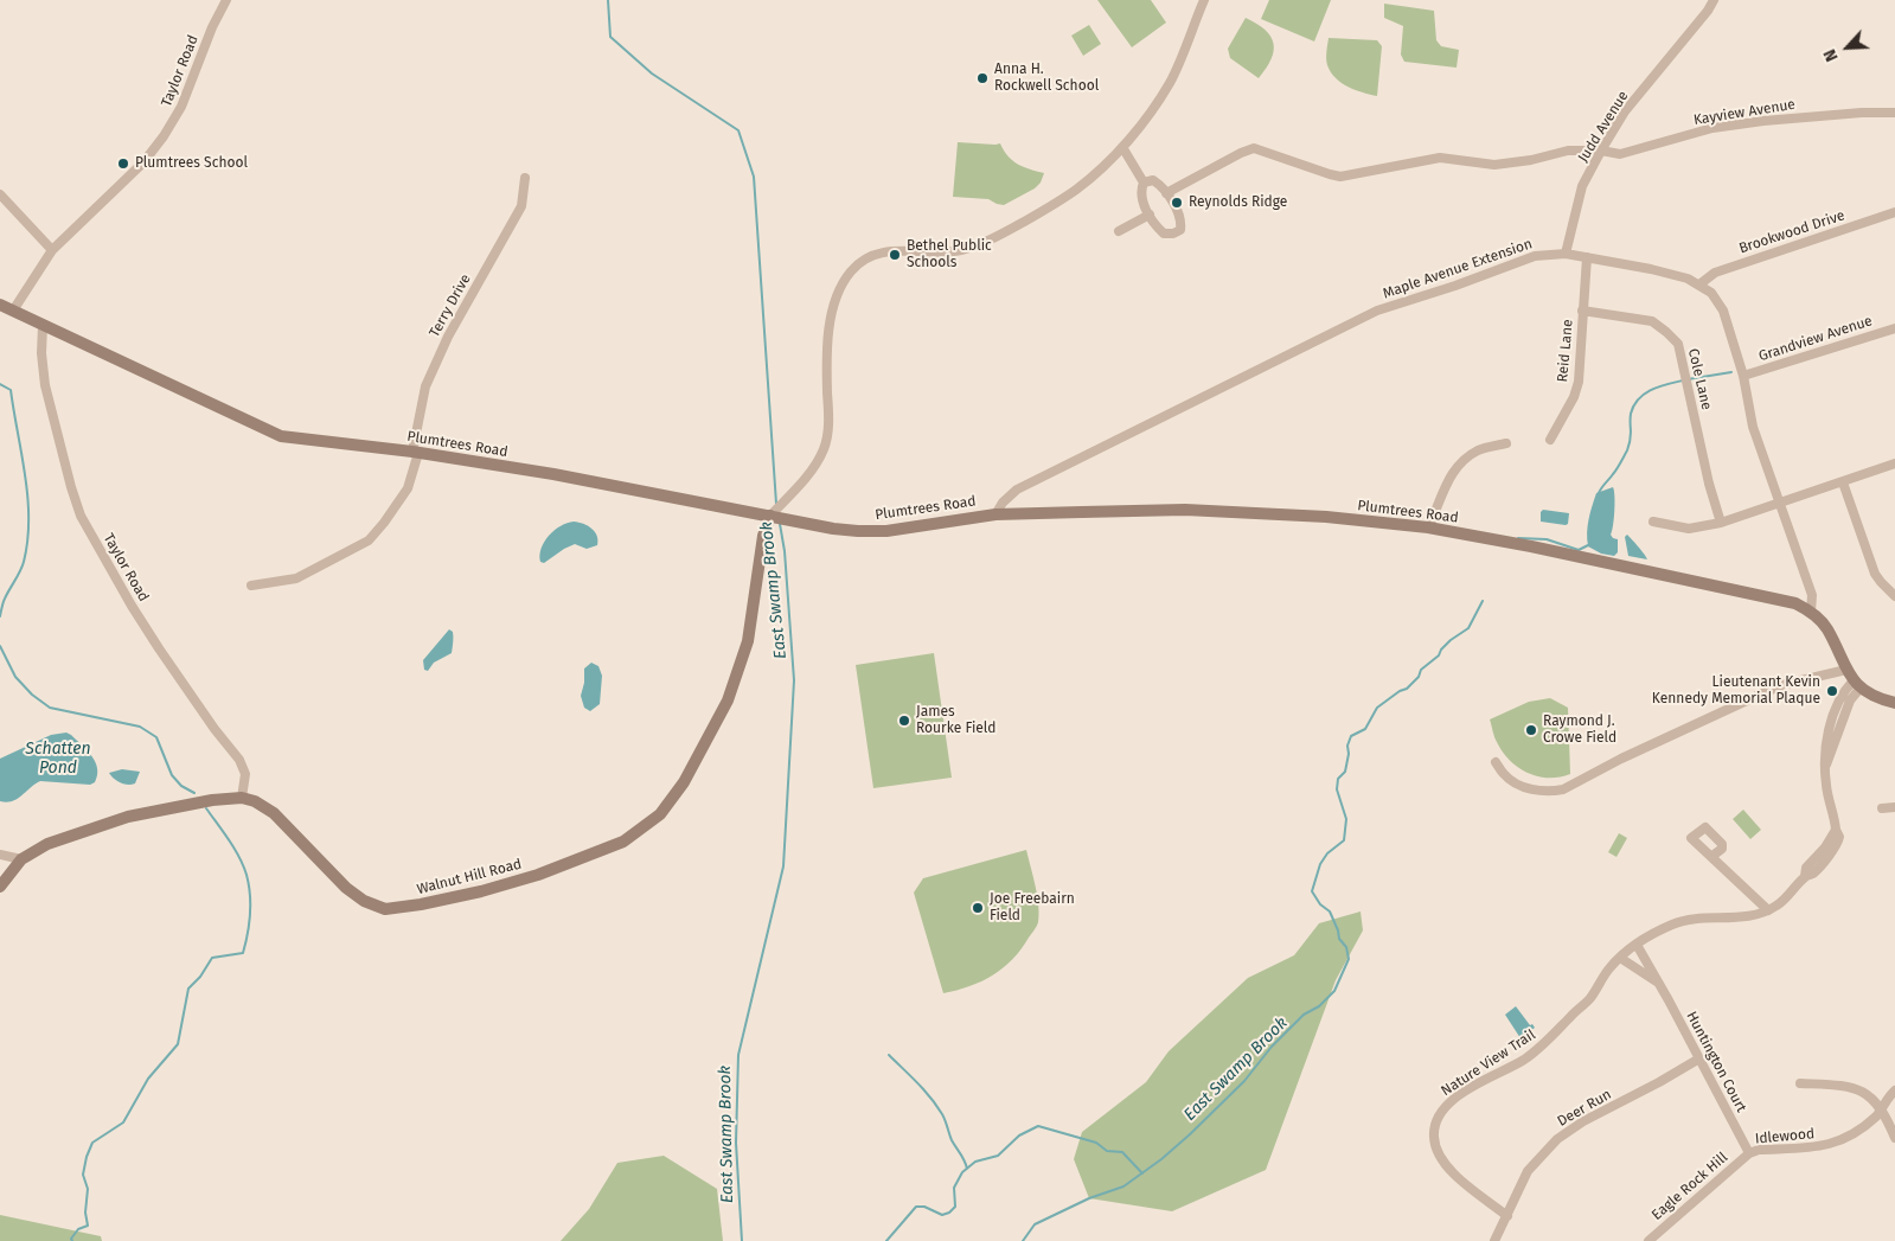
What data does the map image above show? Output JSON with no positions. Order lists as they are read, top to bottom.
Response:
{
  "streets": {
    "main road": ["Plumtrees Road", "Walnut Hill Road"],
    "street": [
      "Taylor Road",
      "Kayview Avenue",
      "Judd Avenue",
      "Brookwood Drive",
      "Maple Avenue Extension",
      "Terry Drive",
      "Grandview Avenue",
      "Reid Lane",
      "Cole Lane",
      "Huntington Court",
      "Nature View Trail",
      "Deer Run",
      "Idlewood",
      "Eagle Rock Hill"
    ]
  },
  "crossings": [
    ["Taylor Road", "Plumtrees Road"],
    ["Taylor Road", "Walnut Hill Road"],
    ["Kayview Avenue", "Judd Avenue"],
    ["Judd Avenue", "Maple Avenue Extension"],
    ["Brookwood Drive", "Maple Avenue Extension"],
    ["Maple Avenue Extension", "Grandview Avenue"],
    ["Maple Avenue Extension", "Reid Lane"],
    ["Maple Avenue Extension", "Plumtrees Road"],
    ["Terry Drive", "Plumtrees Road"],
    ["Reid Lane", "Cole Lane"],
    ["Plumtrees Road", "Walnut Hill Road"],
    ["Huntington Court", "Nature View Trail"],
    ["Huntington Court", "Deer Run"],
    ["Huntington Court", "Idlewood"],
    ["Huntington Court", "Eagle Rock Hill"],
    ["Nature View Trail", "Deer Run"],
    ["Idlewood", "Eagle Rock Hill"]
  ],
  "water": ["East Swamp Brook", "Schatten Pond"],
  "places": [
    "Anna H. Rockwell School",
    "Plumtrees School",
    "Reynolds Ridge",
    "Bethel Public Schools",
    "Lieutenant Kevin Kennedy Memorial Plaque",
    "James Rourke Field",
    "Raymond J. Crowe Field",
    "Joe Freebairn Field"
  ],
  "north": "bottom left"
}
